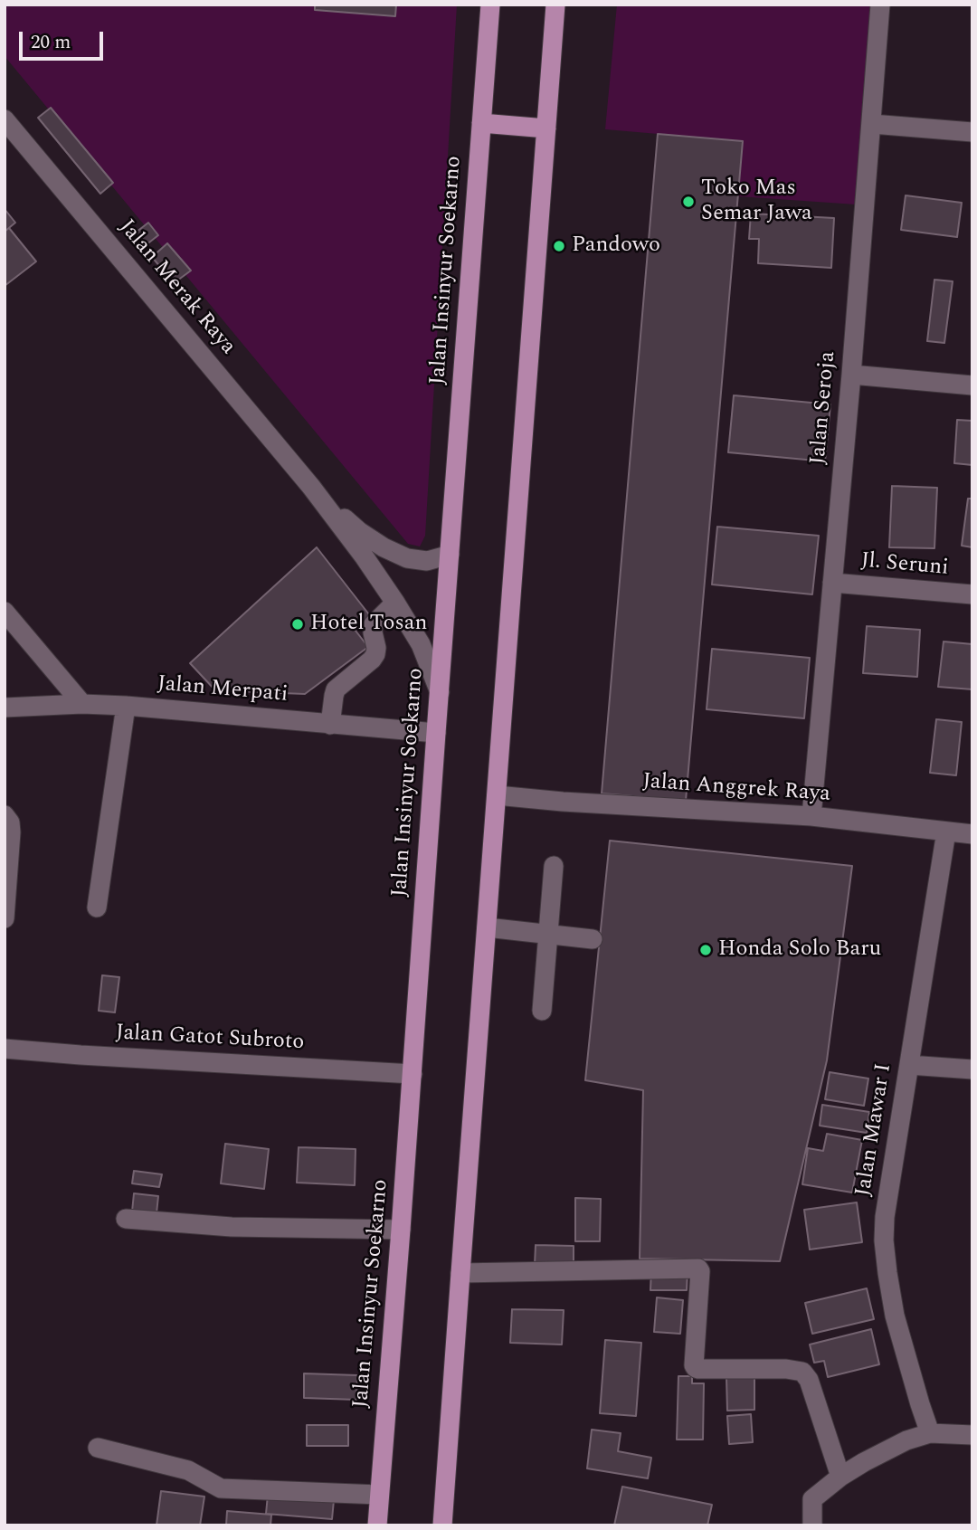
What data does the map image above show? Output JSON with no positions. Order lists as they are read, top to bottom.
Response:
{
  "streets": {
    "main road": ["Jalan Insinyur Soekarno"],
    "street": [
      "Jalan Merak Raya",
      "Jalan Seroja",
      "Jl. Seruni",
      "Jalan Merpati",
      "Jalan Anggrek Raya",
      "Jalan Gatot Subroto",
      "Jalan Mawar I"
    ]
  },
  "crossings": [
    ["Jalan Insinyur Soekarno", "Jalan Merak Raya"],
    ["Jalan Insinyur Soekarno", "Jalan Merpati"],
    ["Jalan Insinyur Soekarno", "Jalan Gatot Subroto"],
    ["Jalan Seroja", "Jl. Seruni"],
    ["Jalan Seroja", "Jalan Anggrek Raya"],
    ["Jalan Anggrek Raya", "Jalan Mawar I"]
  ],
  "places": [
    "Toko Mas Semar Jawa",
    "Pandowo",
    "Hotel Tosan",
    "Honda Solo Baru"
  ],
  "scale_bar": "20 m"
}
